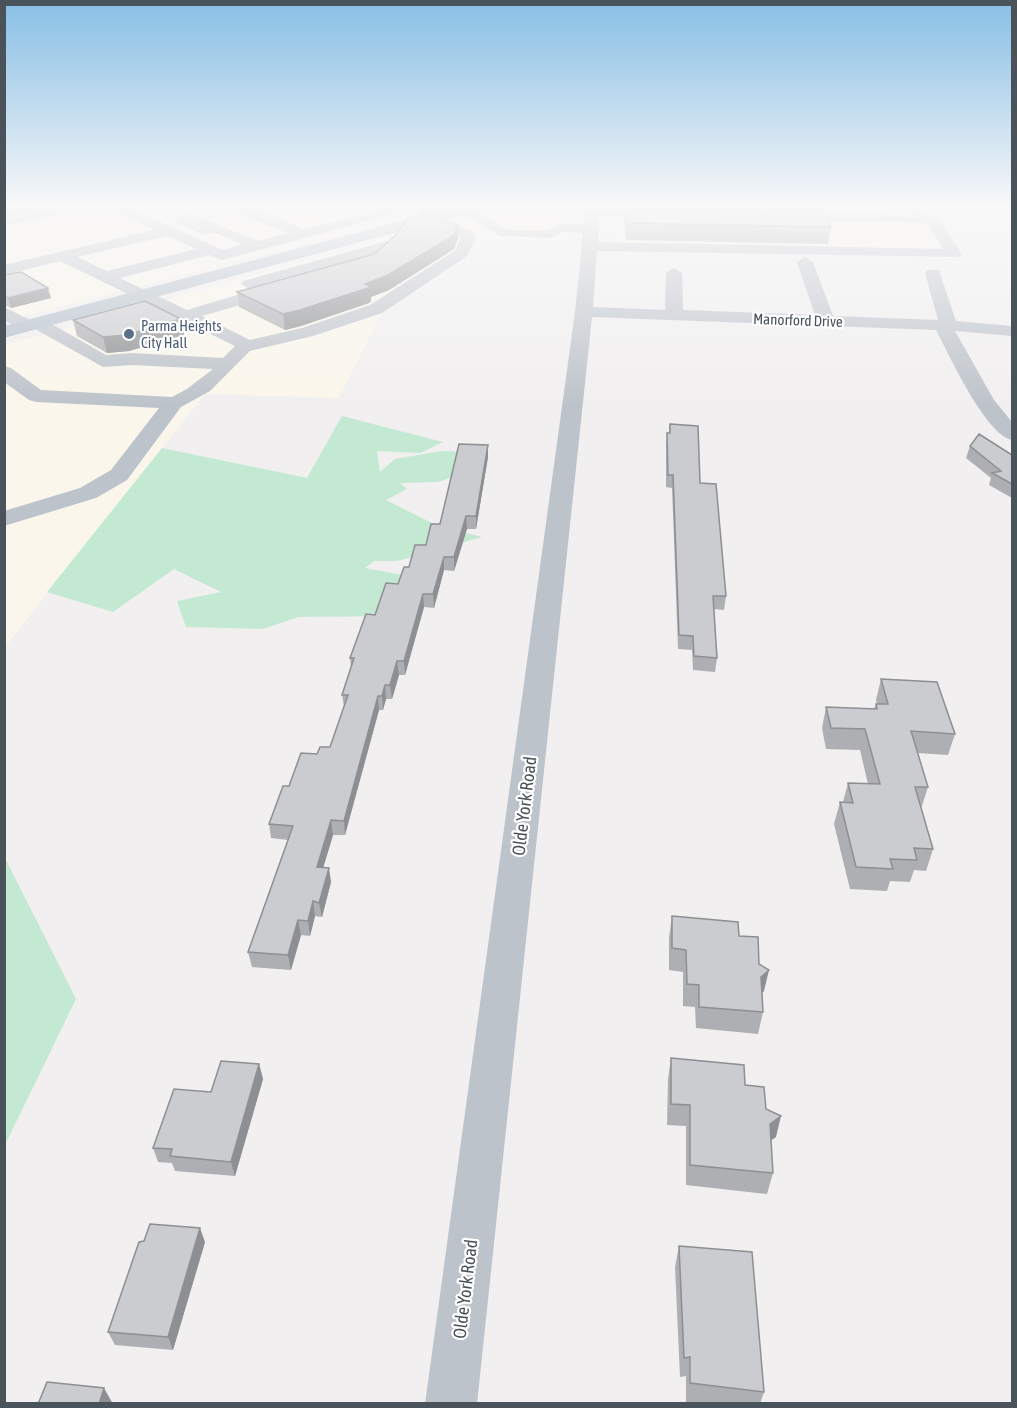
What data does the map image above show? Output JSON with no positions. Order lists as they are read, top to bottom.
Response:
{
  "streets": {
    "street": ["Manorford Drive", "Olde York Road"]
  },
  "crossings": [
    ["Manorford Drive", "Olde York Road"]
  ],
  "places": ["Parma Heights City Hall"]
}
